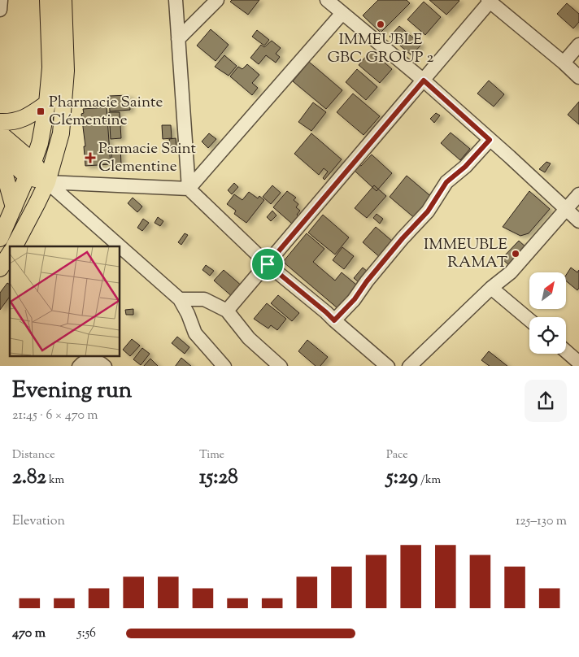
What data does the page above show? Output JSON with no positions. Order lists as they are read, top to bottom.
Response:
{
  "places": {
    "other": ["IMMEUBLE GBC GROUP 2", "IMMEUBLE RAMAT"],
    "transit": ["Pharmacie Sainte Clémentine"],
    "health": ["Parmacie Saint Clementine"]
  },
  "north": "top right",
  "page": {
    "heading": ["Evening run", "21:45 · 6 × 470 m"],
    "stats": [
      ["Distance", "2.82 km"],
      ["Time", "15:28"],
      ["Pace", "5:29 /km"]
    ],
    "chart": ["Elevation", "125–130 m"],
    "list": [
      {
        "name": "470 m",
        "note": "5:56"
      }
    ]
  }
}
